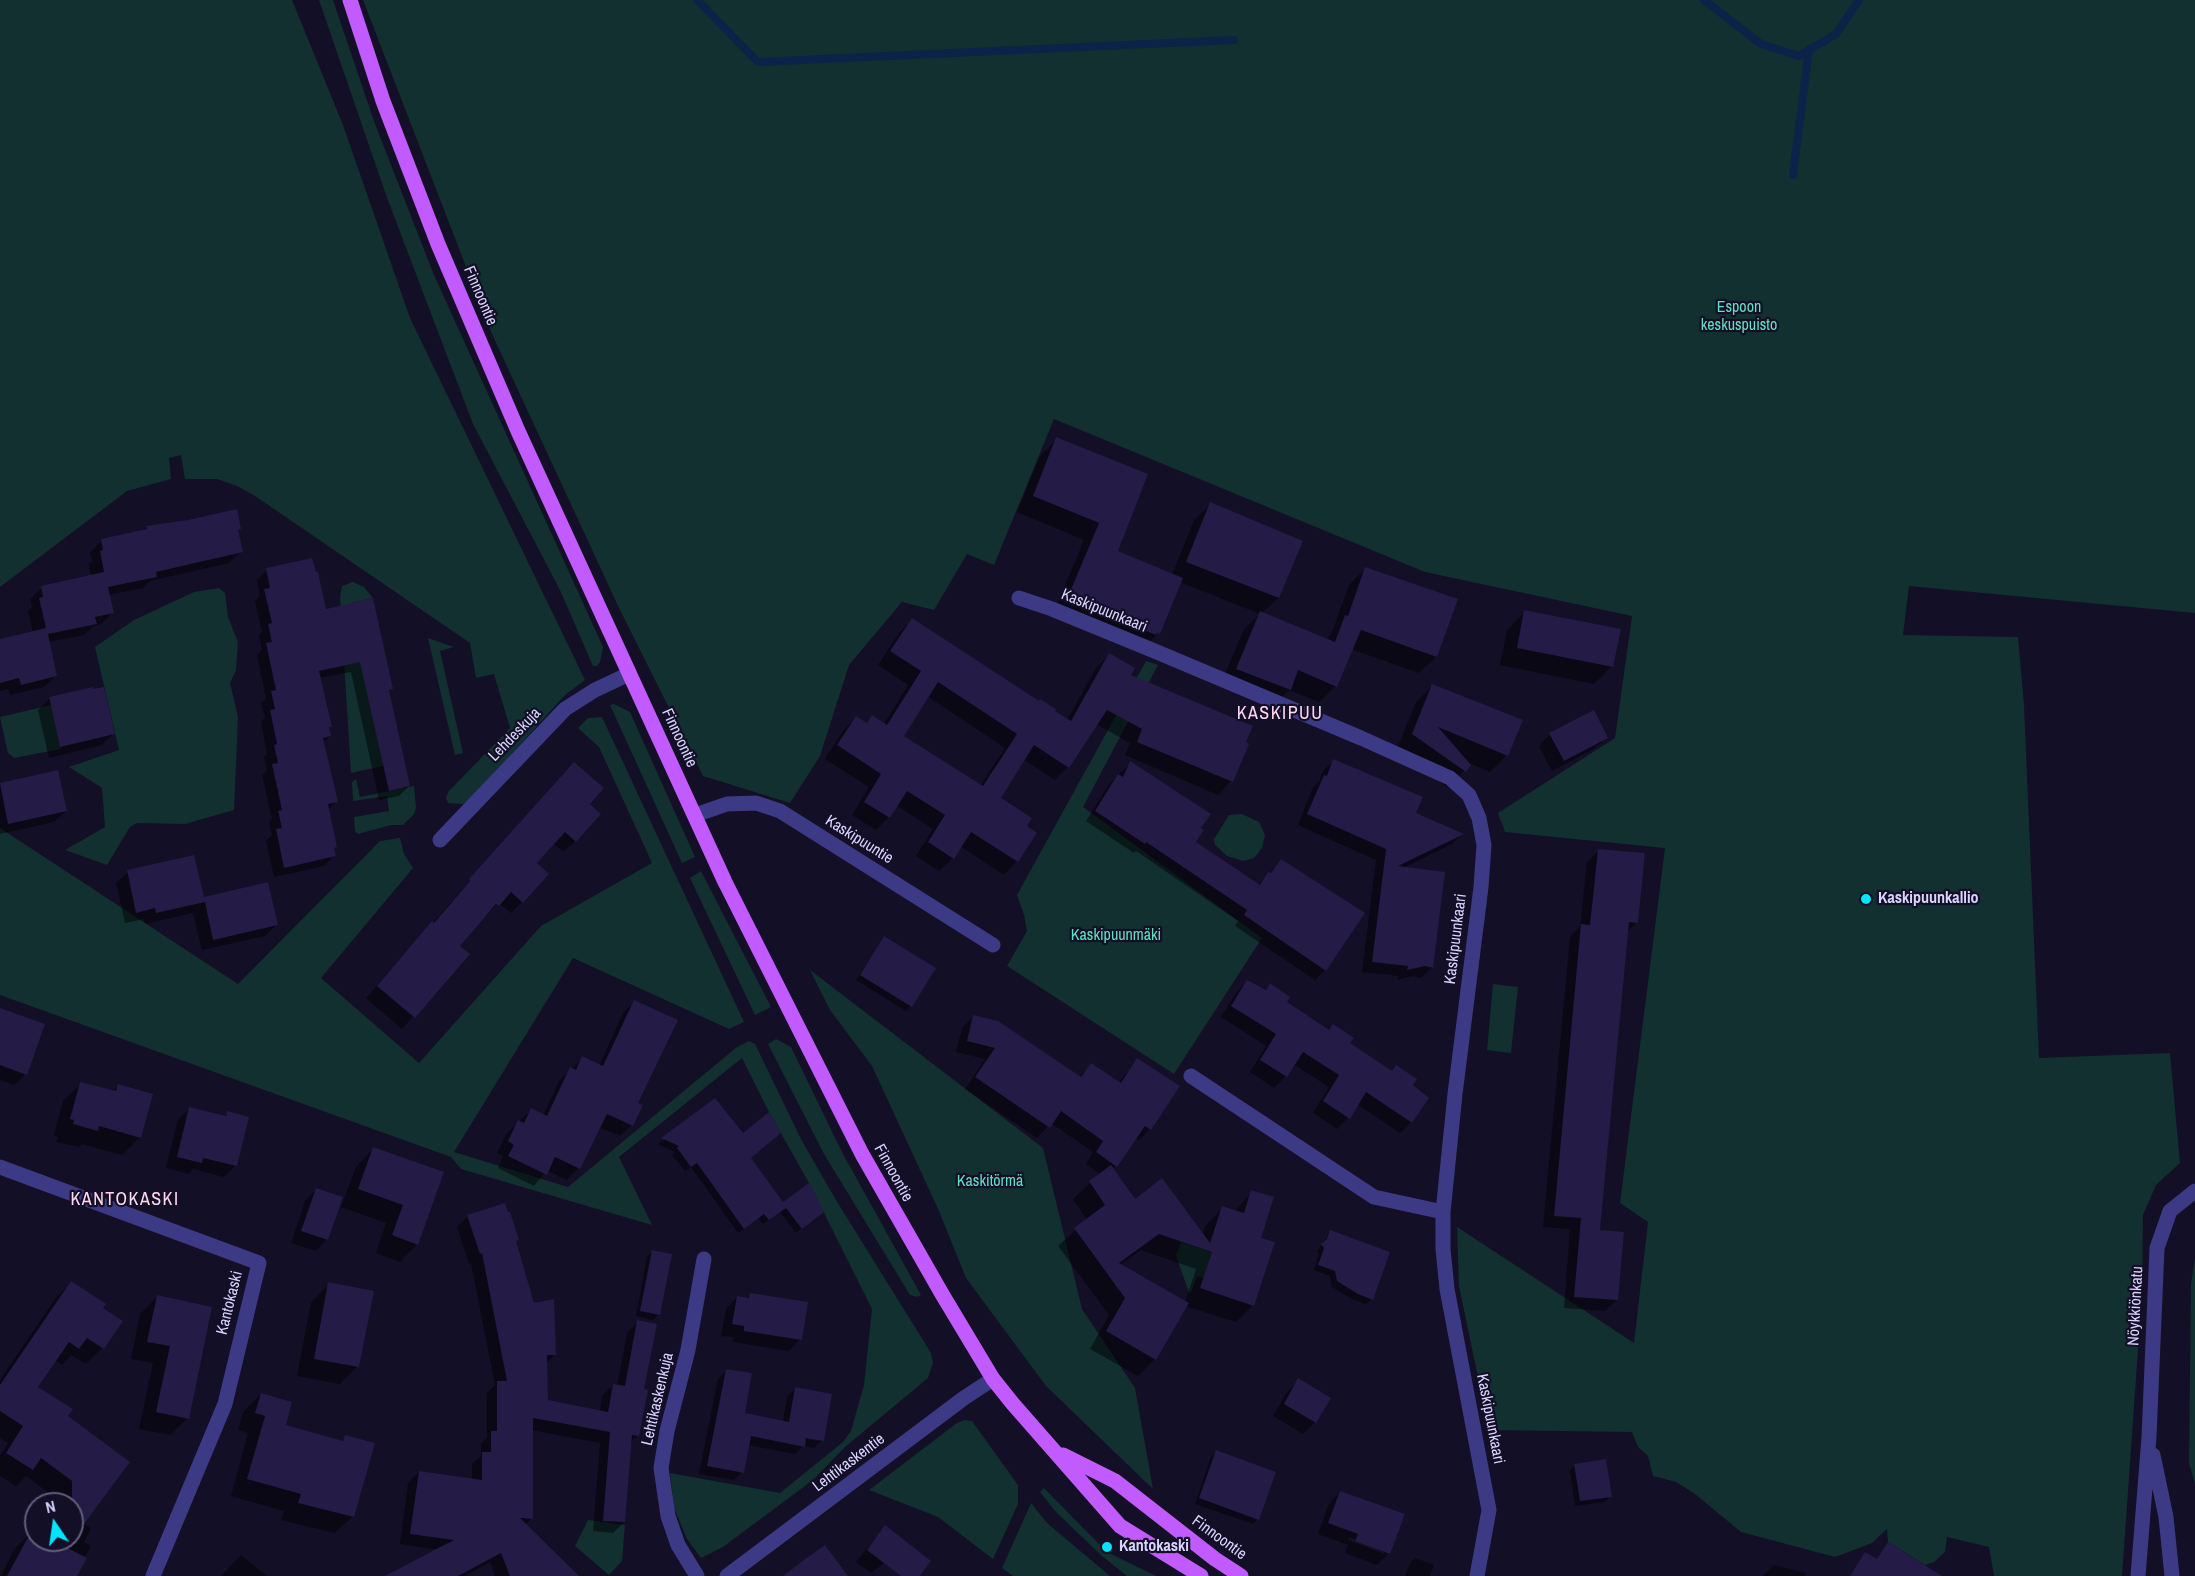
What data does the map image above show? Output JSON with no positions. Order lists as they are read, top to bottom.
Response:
{
  "streets": {
    "main road": ["Finnoontie"],
    "street": [
      "Kaskipuunkaari",
      "Lehdeskuja",
      "Kaskipuuntie",
      "Kantokaski",
      "Nöykkiönkatu",
      "Lehtikaskenkuja",
      "Lehtikaskentie"
    ]
  },
  "crossings": [
    ["Finnoontie", "Lehdeskuja"],
    ["Finnoontie", "Kaskipuuntie"],
    ["Finnoontie", "Lehtikaskentie"]
  ],
  "districts": ["KASKIPUU", "KANTOKASKI"],
  "parks": ["Espoon keskuspuisto", "Kaskipuunmäki", "Kaskitörmä"],
  "places": ["Kaskipuunkallio", "Kantokaski"],
  "north": "top"
}
